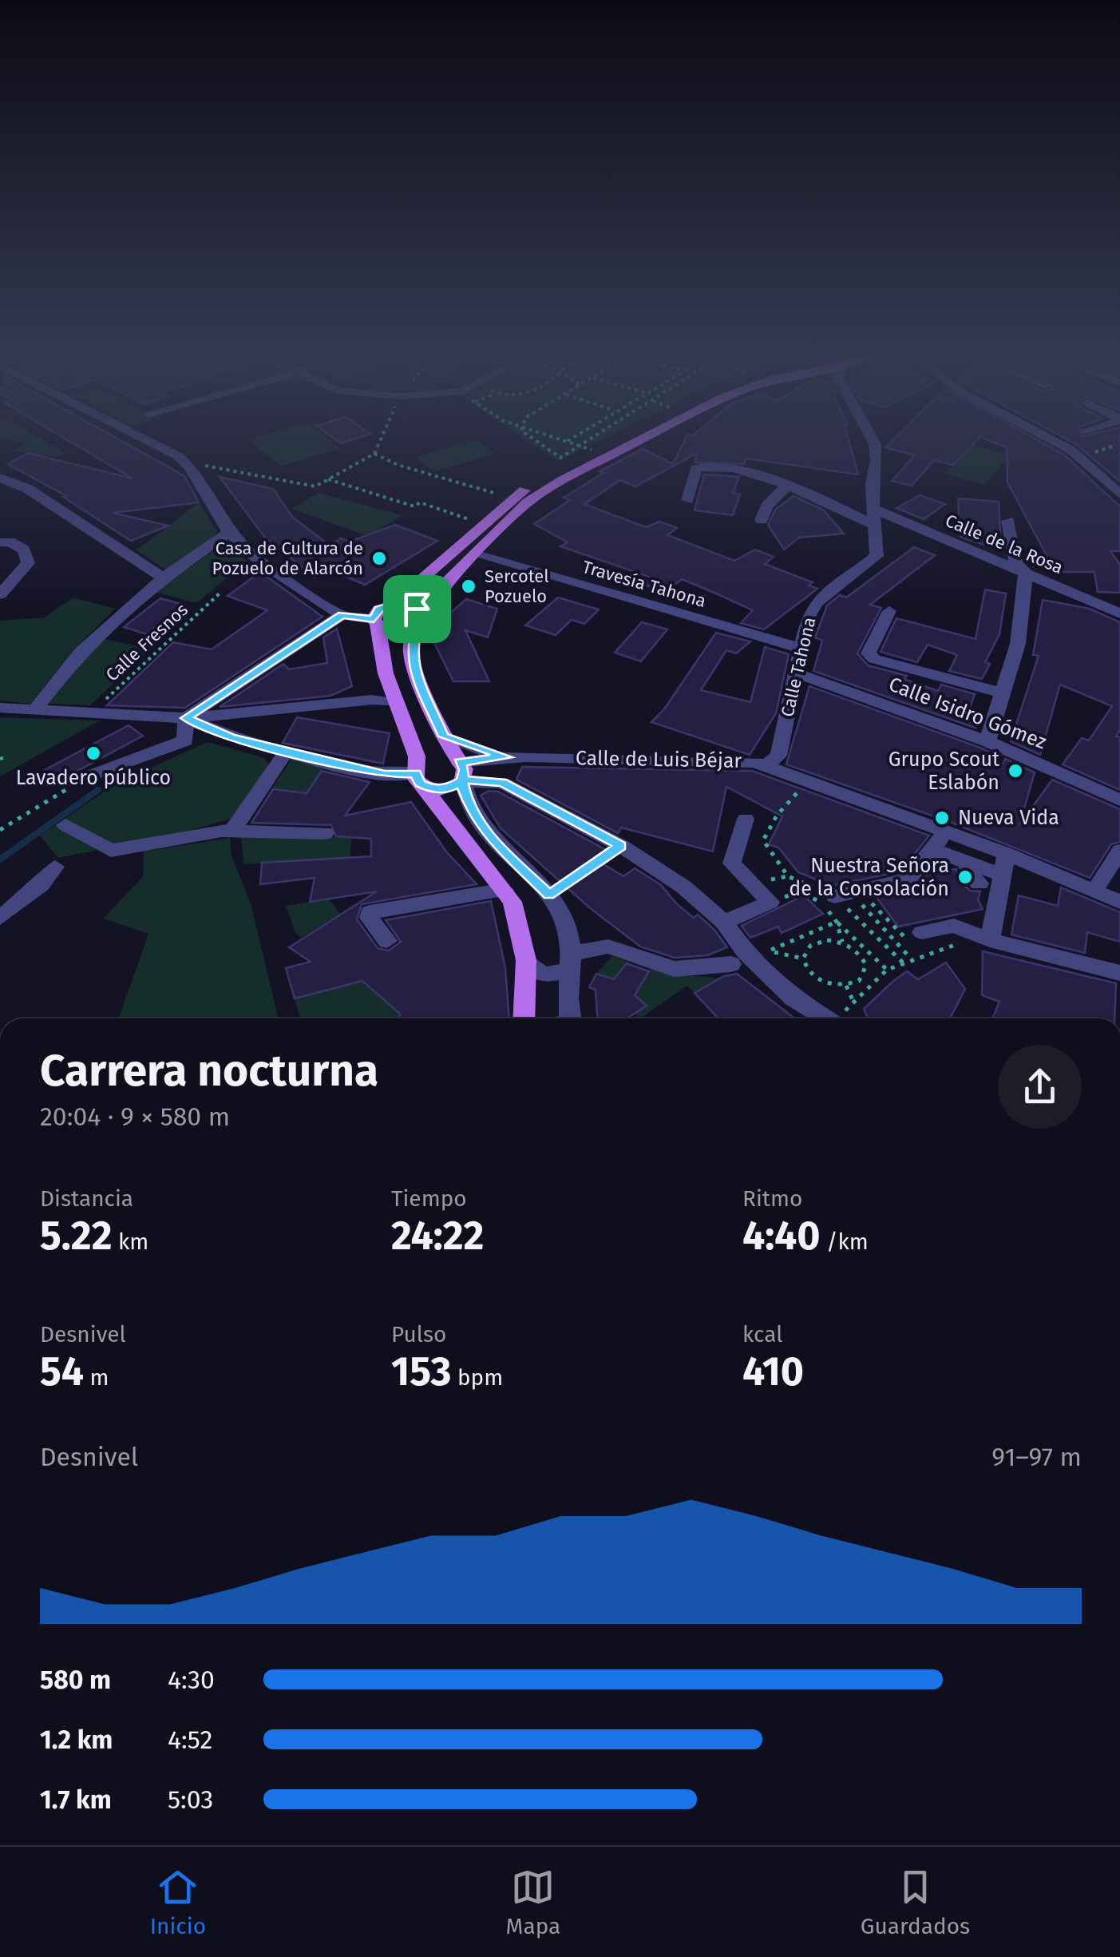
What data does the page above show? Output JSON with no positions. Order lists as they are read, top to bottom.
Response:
{
  "streets": {
    "street": [
      "Calle de la Rosa",
      "Travesía Tahona",
      "Calle Tahona",
      "Calle Isidro Gómez",
      "Calle de Luis Béjar"
    ],
    "path": ["Calle Fresnos"]
  },
  "crossings": [
    ["Calle de la Rosa", "Calle Tahona"],
    ["Travesía Tahona", "Calle Tahona"],
    ["Calle Tahona", "Calle Isidro Gómez"],
    ["Calle Tahona", "Calle de Luis Béjar"]
  ],
  "places": [
    "Casa de Cultura de Pozuelo de Alarcón",
    "Sercotel Pozuelo",
    "Lavadero público",
    "Grupo Scout Eslabón",
    "Nueva Vida",
    "Nuestra Señora de la Consolación"
  ],
  "page": {
    "heading": ["Carrera nocturna", "20:04 · 9 × 580 m"],
    "stats": [
      ["Distancia", "5.22 km"],
      ["Tiempo", "24:22"],
      ["Ritmo", "4:40 /km"],
      ["Desnivel", "54 m"],
      ["Pulso", "153 bpm"],
      ["kcal", "410"]
    ],
    "chart": ["Desnivel", "91–97 m"],
    "list": [
      {
        "name": "580 m",
        "note": "4:30"
      },
      {
        "name": "1.2 km",
        "note": "4:52"
      },
      {
        "name": "1.7 km",
        "note": "5:03"
      }
    ],
    "tabs": ["Inicio", "Mapa", "Guardados"]
  }
}
